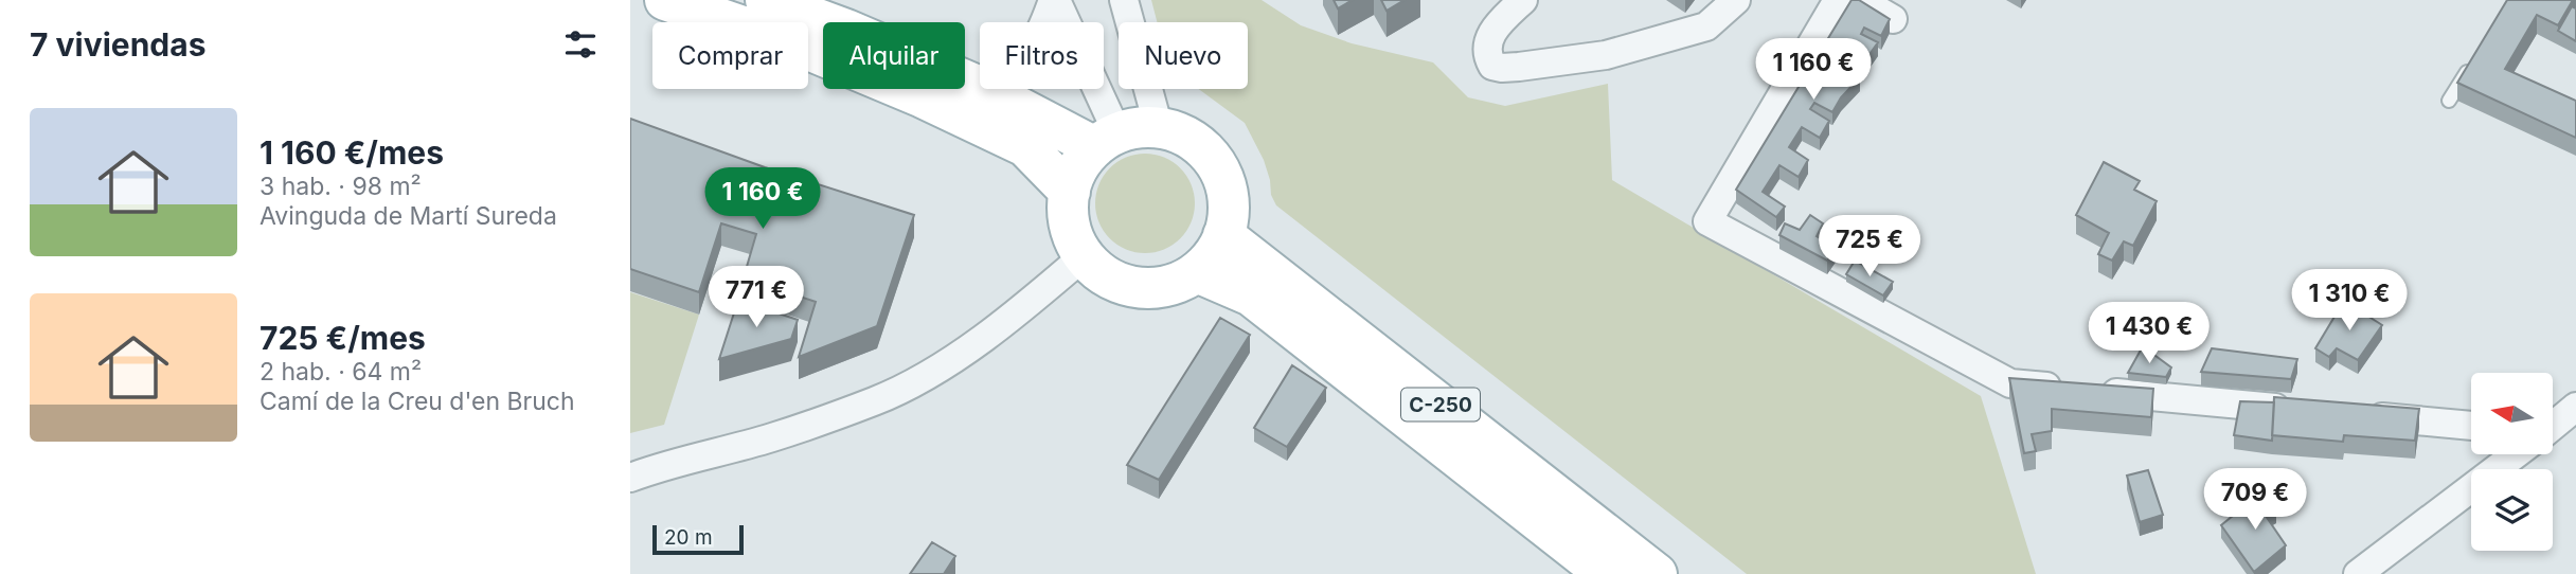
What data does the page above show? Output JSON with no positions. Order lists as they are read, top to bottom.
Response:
{
  "streets": {
    "main road": ["C-250"]
  },
  "scale_bar": "20 m",
  "north": "left",
  "page": {
    "heading": "7 viviendas",
    "chip": [
      "Comprar",
      "Alquilar",
      "Filtros",
      "Nuevo"
    ],
    "price": [
      "1 160 €",
      "1 160 €",
      "725 €",
      "771 €",
      "1 310 €",
      "1 430 €",
      "709 €"
    ],
    "list": [
      {
        "name": "1 160 €/mes",
        "note": "3 hab. · 98 m² · Avinguda de Martí Sureda"
      },
      {
        "name": "725 €/mes",
        "note": "2 hab. · 64 m² · Camí de la Creu d'en Bruch"
      }
    ],
    "scale": "20 m"
  }
}
